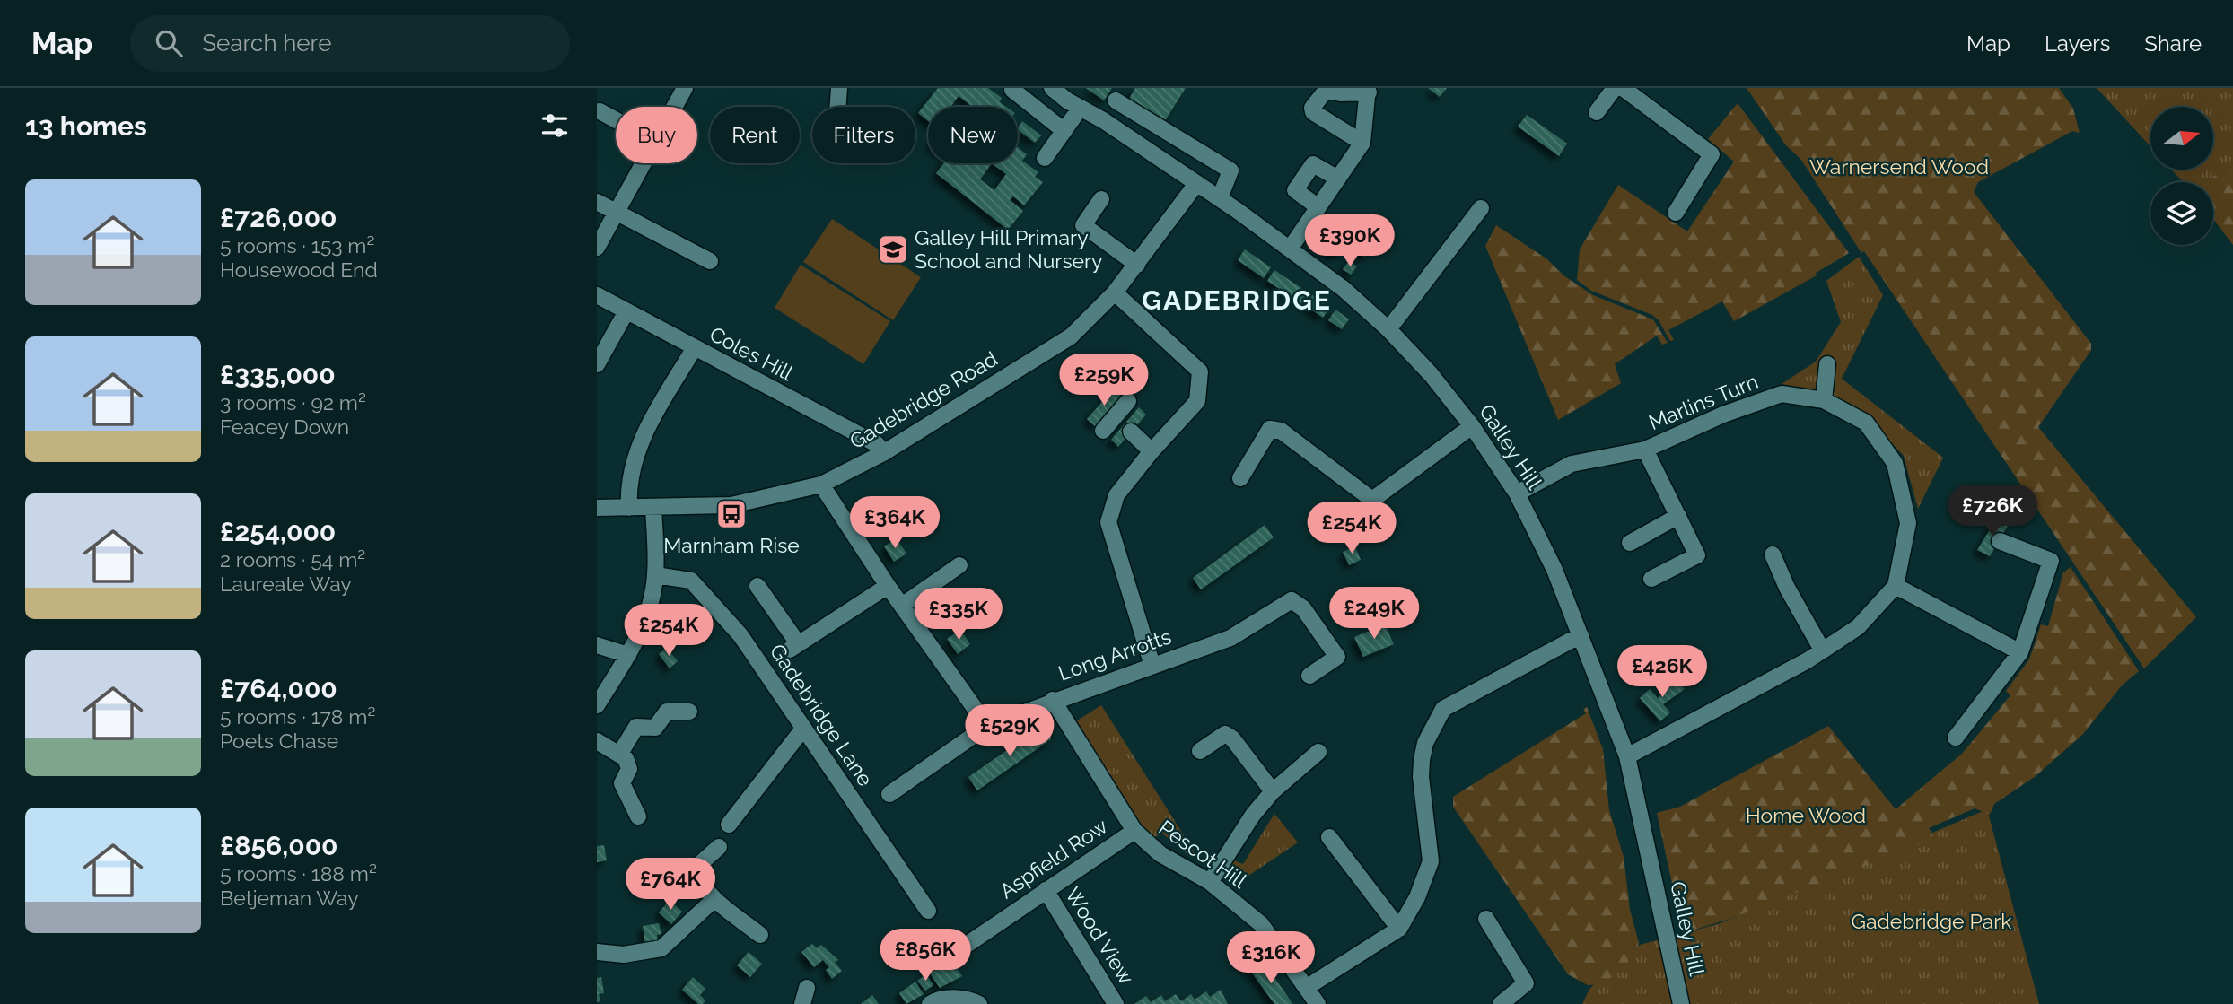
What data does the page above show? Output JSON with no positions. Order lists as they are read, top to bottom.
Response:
{
  "streets": {
    "street": [
      "Coles Hill",
      "Gadebridge Road",
      "Marlins Turn",
      "Galley Hill",
      "Long Arrotts",
      "Gadebridge Lane",
      "Pescot Hill",
      "Aspfield Row",
      "Wood View"
    ]
  },
  "crossings": [
    ["Coles Hill", "Gadebridge Road"],
    ["Gadebridge Road", "Galley Hill"],
    ["Marlins Turn", "Galley Hill"],
    ["Long Arrotts", "Pescot Hill"],
    ["Pescot Hill", "Aspfield Row"],
    ["Aspfield Row", "Wood View"]
  ],
  "districts": ["GADEBRIDGE"],
  "parks": ["Warnersend Wood", "Home Wood", "Gadebridge Park"],
  "places": {
    "school or university": ["Galley Hill Primary School and Nursery"],
    "bus stop": ["Marnham Rise"]
  },
  "north": "right",
  "page": {
    "header": "Map",
    "search": "Search here",
    "nav": ["Map", "Layers", "Share"],
    "heading": "13 homes",
    "chip": [
      "Buy",
      "Rent",
      "Filters",
      "New"
    ],
    "list": [
      {
        "name": "£726,000",
        "note": "5 rooms · 153 m² · Housewood End"
      },
      {
        "name": "£335,000",
        "note": "3 rooms · 92 m² · Feacey Down"
      },
      {
        "name": "£254,000",
        "note": "2 rooms · 54 m² · Laureate Way"
      },
      {
        "name": "£764,000",
        "note": "5 rooms · 178 m² · Poets Chase"
      },
      {
        "name": "£856,000",
        "note": "5 rooms · 188 m² · Betjeman Way"
      }
    ],
    "price": [
      "£390K",
      "£259K",
      "£726K",
      "£364K",
      "£254K",
      "£249K",
      "£335K",
      "£254K",
      "£426K",
      "£529K",
      "£764K",
      "£856K",
      "£316K"
    ]
  }
}
